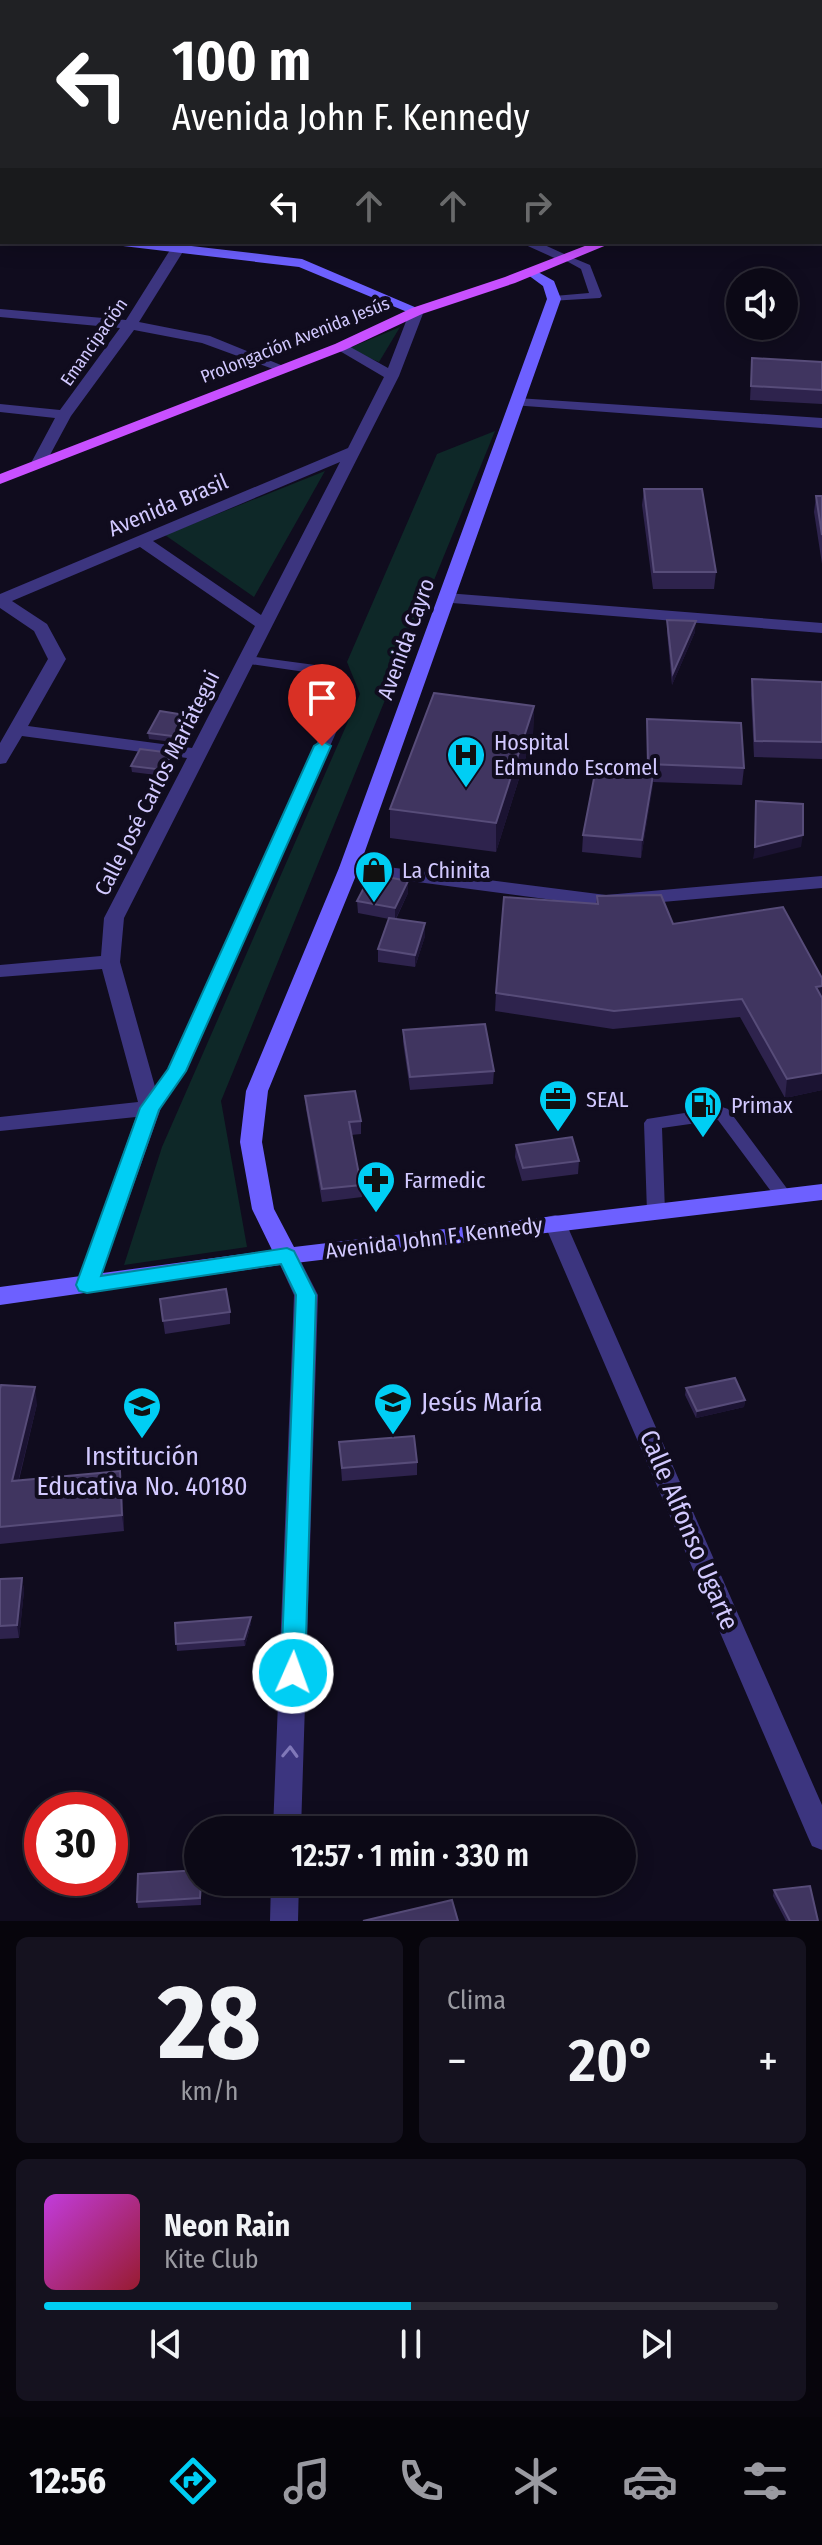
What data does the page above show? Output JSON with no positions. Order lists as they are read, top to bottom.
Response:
{
  "streets": {
    "main road": ["Prolongación Avenida Jesús", "Avenida Cayro", "Avenida John F. Kennedy"],
    "street": [
      "Emancipación",
      "Avenida Brasil",
      "Calle José Carlos Mariátegui",
      "Calle Alfonso Ugarte"
    ]
  },
  "crossings": [
    ["Prolongación Avenida Jesús", "Emancipación"],
    ["Prolongación Avenida Jesús", "Calle José Carlos Mariátegui"],
    ["Avenida Brasil", "Calle José Carlos Mariátegui"],
    ["Avenida Cayro", "Avenida John F. Kennedy"],
    ["Avenida John F. Kennedy", "Calle Alfonso Ugarte"]
  ],
  "places": {
    "hospital": ["Hospital Edmundo Escomel"],
    "shop": ["La Chinita"],
    "office": ["SEAL"],
    "fuel station": ["Primax"],
    "pharmacy": ["Farmedic"],
    "school or university": ["Jesús María", "Institución Educativa No. 40180"]
  },
  "page": {
    "turn": ["100 m", "Avenida John F. Kennedy"],
    "limit": "30",
    "trip": "12:57 · 1 min · 330 m",
    "tile": [
      ["28", "km/h"],
      "Clima"
    ],
    "heat": ["−", "20°", "+"],
    "song": ["Neon Rain", "Kite Club"],
    "tabs": "12:56"
  }
}
